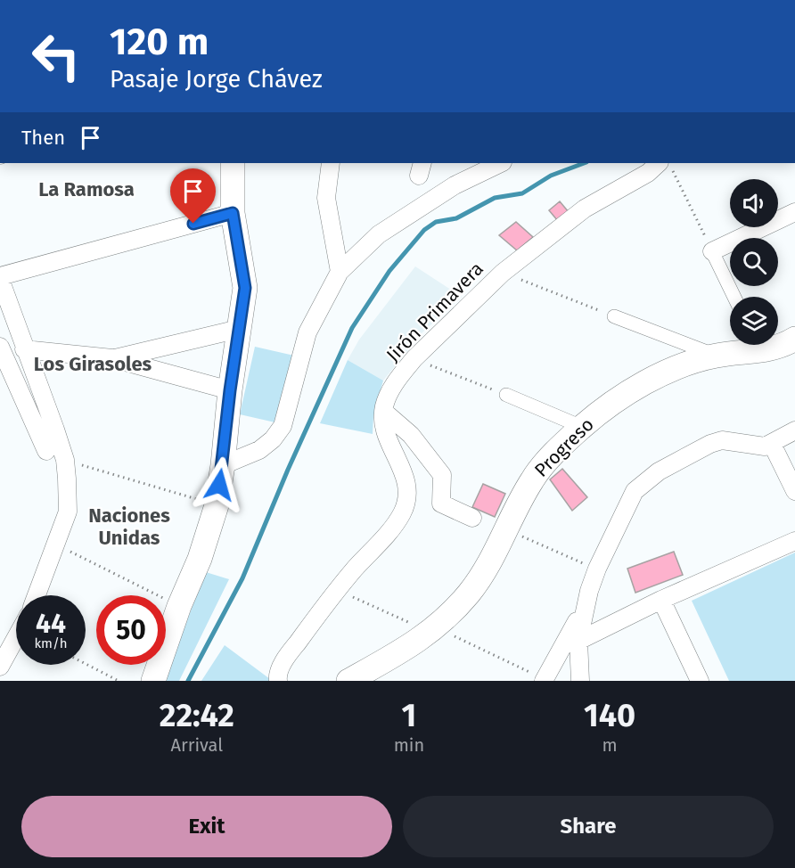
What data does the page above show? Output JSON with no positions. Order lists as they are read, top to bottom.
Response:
{
  "streets": {
    "main road": ["Progreso"],
    "street": ["Jirón Primavera"]
  },
  "districts": ["La Ramosa", "Los Girasoles", "Naciones Unidas"],
  "page": {
    "turn": ["120 m", "Pasaje Jorge Chávez"],
    "then": "Then",
    "speed": "44 km/h",
    "limit": "50",
    "eta": [
      "22:42",
      "Arrival",
      "1",
      "min",
      "140",
      "m"
    ],
    "buttons": ["Exit", "Share"]
  }
}
